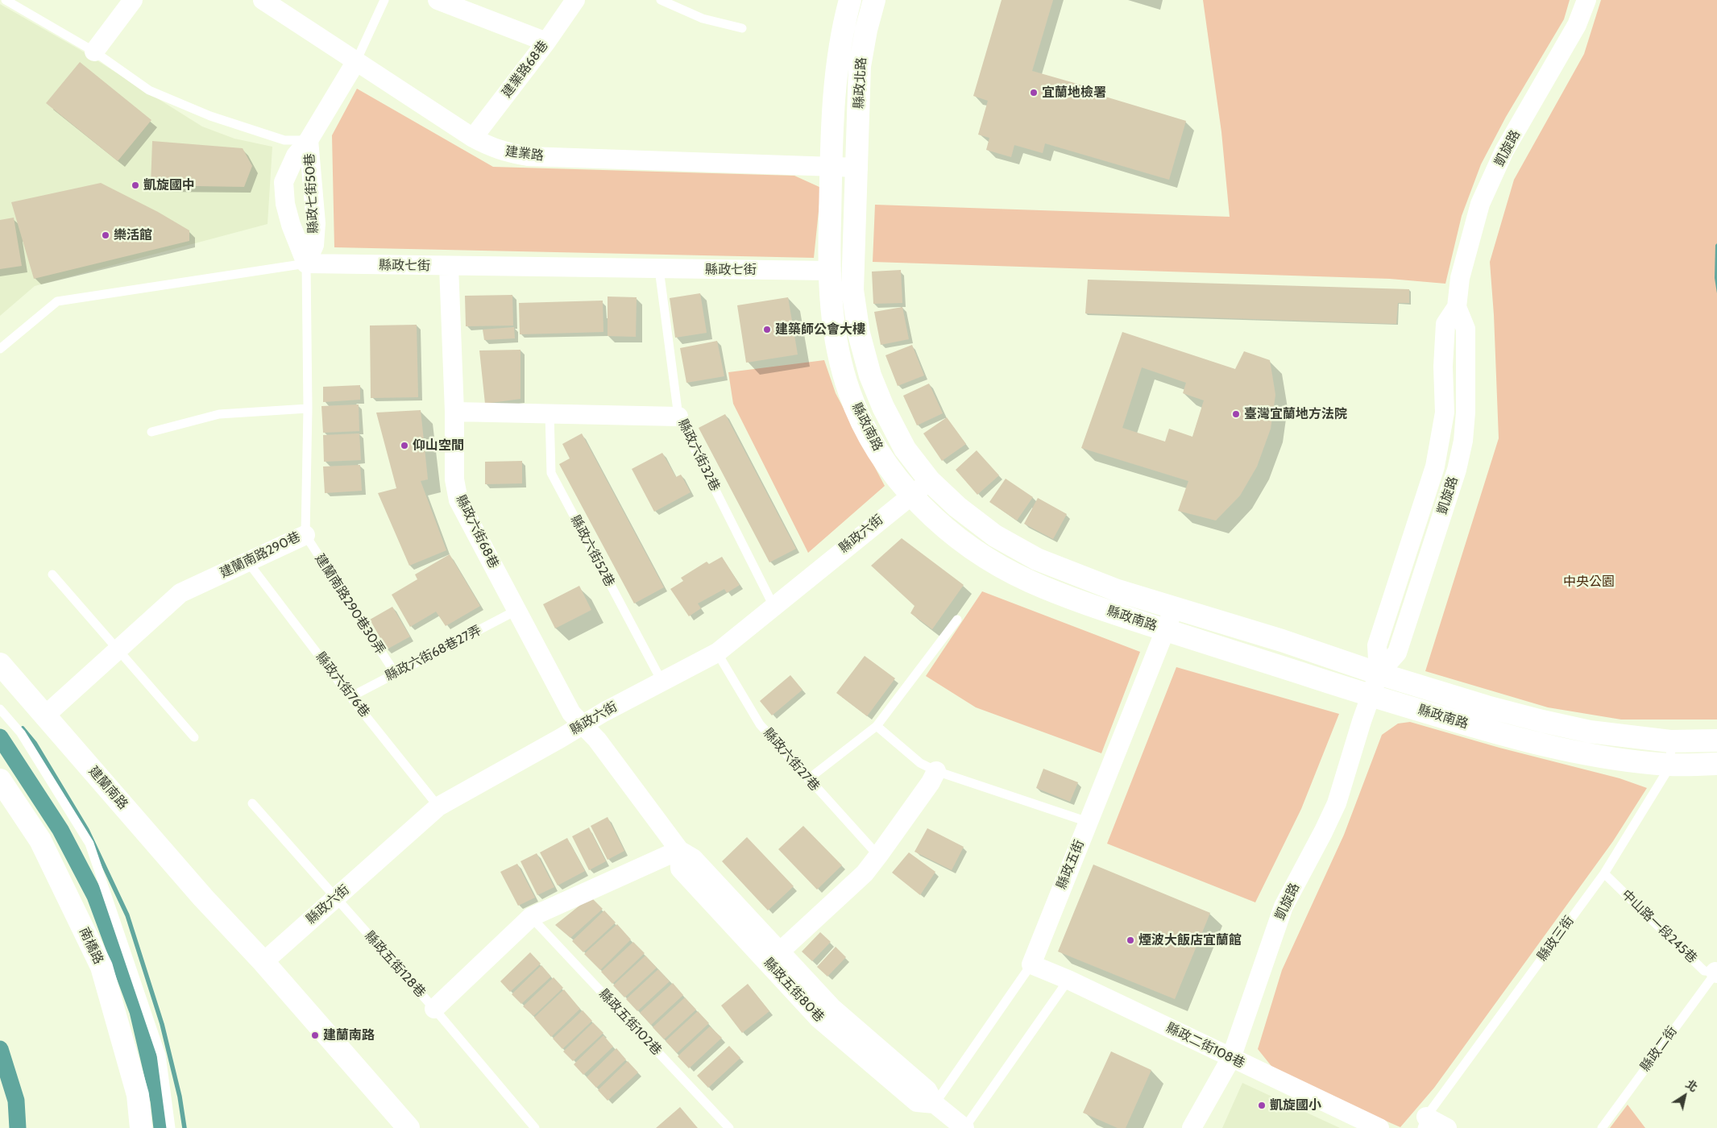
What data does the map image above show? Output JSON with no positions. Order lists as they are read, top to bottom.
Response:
{
  "streets": {
    "street": [
      "建業路68巷",
      "縣政北路",
      "凱旋路",
      "建業路",
      "縣政七街50巷",
      "縣政七街",
      "縣政南路",
      "縣政六街68巷",
      "縣政六街",
      "建蘭南路290巷",
      "建蘭南路",
      "縣政五街",
      "南橋路",
      "縣政五街80巷",
      "縣政二街108巷"
    ],
    "lane": [
      "縣政六街32巷",
      "縣政六街52巷",
      "建蘭南路290巷30弄",
      "縣政六街68巷27弄",
      "縣政六街76巷",
      "縣政六街27巷",
      "中山路一段245巷",
      "縣政三街",
      "縣政五街128巷",
      "縣政五街102巷",
      "縣政二街"
    ]
  },
  "crossings": [
    ["建業路68巷", "建業路"],
    ["縣政北路", "建業路"],
    ["縣政北路", "縣政南路"],
    ["凱旋路", "縣政南路"],
    ["凱旋路", "縣政二街108巷"],
    ["建業路", "縣政七街50巷"],
    ["建業路", "縣政南路"],
    ["縣政七街50巷", "縣政七街"],
    ["縣政七街50巷", "建蘭南路290巷"],
    ["縣政七街", "縣政南路"],
    ["縣政七街", "縣政六街32巷"],
    ["縣政七街", "縣政六街68巷"],
    ["縣政七街", "建蘭南路290巷"],
    ["縣政南路", "縣政六街"],
    ["縣政南路", "縣政五街"],
    ["縣政南路", "縣政三街"],
    ["縣政六街32巷", "縣政六街"],
    ["縣政六街68巷", "縣政六街"],
    ["縣政六街68巷", "縣政六街68巷27弄"],
    ["縣政六街68巷", "縣政五街80巷"],
    ["縣政六街", "縣政六街52巷"],
    ["縣政六街", "縣政六街76巷"],
    ["縣政六街", "縣政六街27巷"],
    ["縣政六街", "建蘭南路"],
    ["縣政六街", "縣政五街128巷"],
    ["縣政六街", "縣政五街80巷"],
    ["建蘭南路290巷", "建蘭南路290巷30弄"],
    ["建蘭南路290巷", "縣政六街76巷"],
    ["建蘭南路290巷", "建蘭南路"],
    ["建蘭南路290巷30弄", "縣政六街68巷27弄"],
    ["縣政六街68巷27弄", "縣政六街76巷"],
    ["縣政五街", "縣政五街80巷"],
    ["縣政五街", "縣政二街108巷"],
    ["中山路一段245巷", "縣政三街"],
    ["中山路一段245巷", "縣政二街"]
  ],
  "parks": ["中央公園"],
  "places": [
    "宜蘭地檢署",
    "凱旋國中",
    "樂活館",
    "建築師公會大樓",
    "臺灣宜蘭地方法院",
    "仰山空間",
    "煙波大飯店宜蘭館",
    "建蘭南路",
    "凱旋國小"
  ],
  "north": "top right"
}
